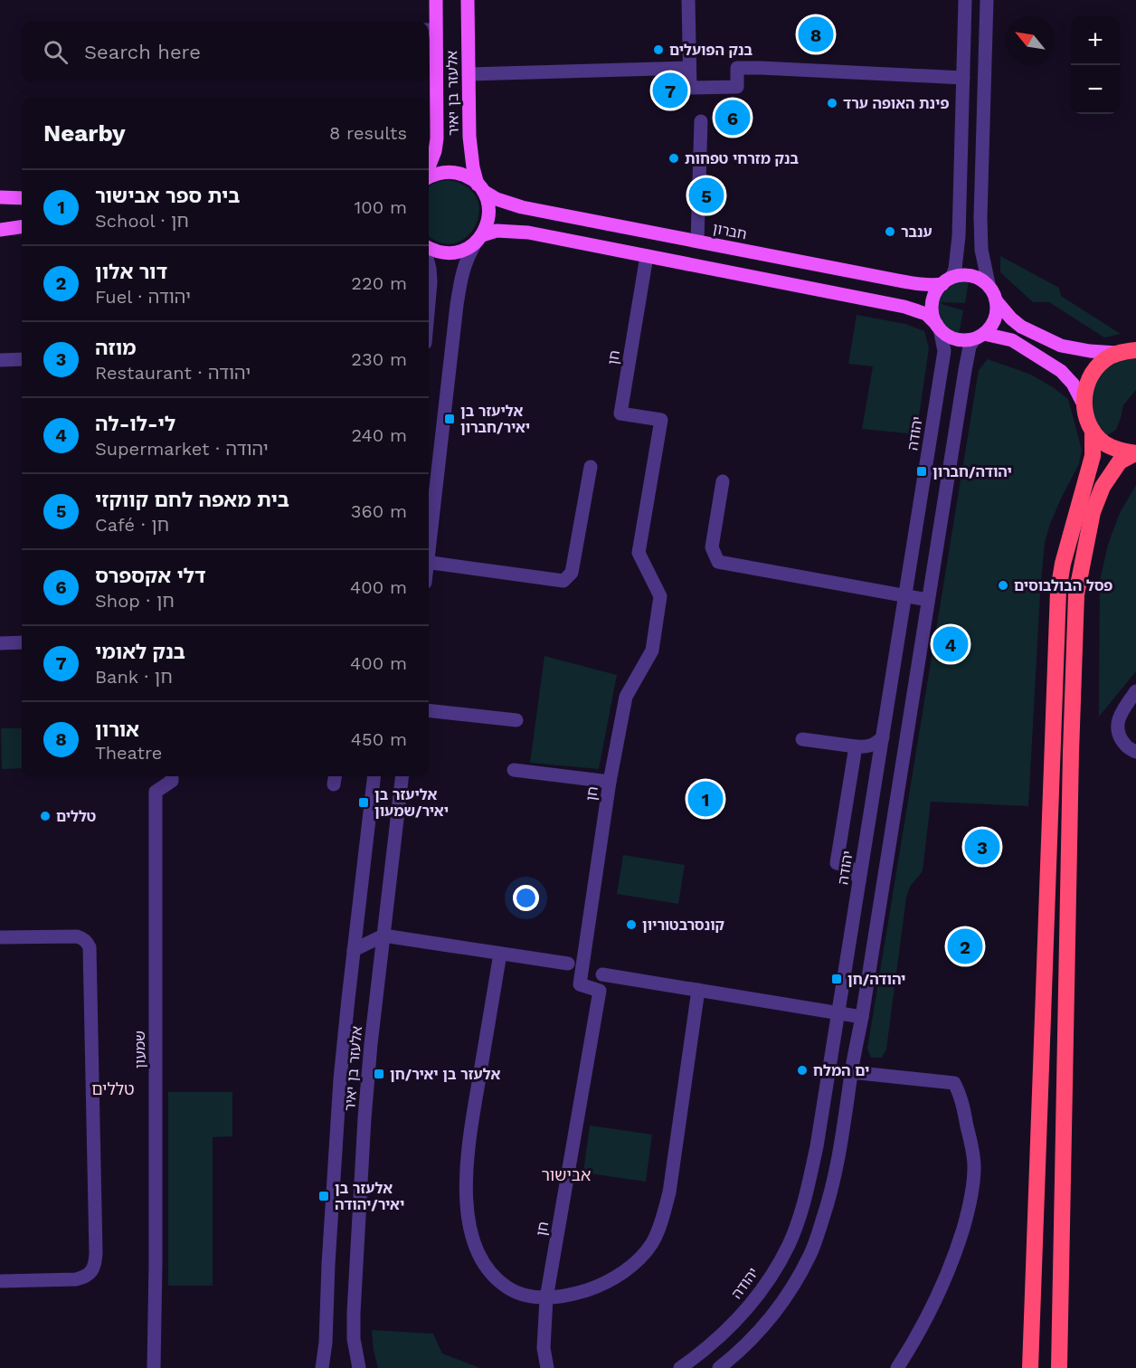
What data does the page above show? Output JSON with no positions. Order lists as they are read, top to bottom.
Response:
{
  "streets": {
    "main road": ["אלעזר בן יאיר", "חברון"],
    "street": ["חן", "יהודה", "שמעון"]
  },
  "crossings": [
    ["אלעזר בן יאיר", "חברון"],
    ["חברון", "יהודה"]
  ],
  "districts": ["טללים", "אבישור"],
  "places": {
    "other": [
      "בנק הפועלים",
      "פינת האופה ערד",
      "בנק מזרחי טפחות",
      "ענבר",
      "פסל הבולבוסים",
      "טללים",
      "קונסרבטוריון",
      "ים המלח"
    ],
    "transit": [
      "אליעזר בן יאיר/חברון",
      "יהודה/חברון",
      "אליעזר בן יאיר/שמעון",
      "יהודה/חן",
      "אלעזר בן יאיר/חן",
      "אלעזר בן יאיר/יהודה"
    ]
  },
  "north": "top left",
  "page": {
    "pins": [
      "8",
      "7",
      "6",
      "5",
      "4",
      "1",
      "3",
      "2"
    ],
    "map_buttons": ["+", "−"],
    "search": "Search here",
    "heading": ["Nearby", "8 results"],
    "list": [
      {
        "mark": "1",
        "name": "בית ספר אבישור",
        "note": "School · חן",
        "value": "100 m"
      },
      {
        "mark": "2",
        "name": "דור אלון",
        "note": "Fuel · יהודה",
        "value": "220 m"
      },
      {
        "mark": "3",
        "name": "מוזה",
        "note": "Restaurant · יהודה",
        "value": "230 m"
      },
      {
        "mark": "4",
        "name": "לי-לו-לה",
        "note": "Supermarket · יהודה",
        "value": "240 m"
      },
      {
        "mark": "5",
        "name": "בית מאפה לחם קווקזי",
        "note": "Café · חן",
        "value": "360 m"
      },
      {
        "mark": "6",
        "name": "דלי אקספרס",
        "note": "Shop · חן",
        "value": "400 m"
      },
      {
        "mark": "7",
        "name": "בנק לאומי",
        "note": "Bank · חן",
        "value": "400 m"
      },
      {
        "mark": "8",
        "name": "אורון",
        "note": "Theatre",
        "value": "450 m"
      }
    ]
  }
}
